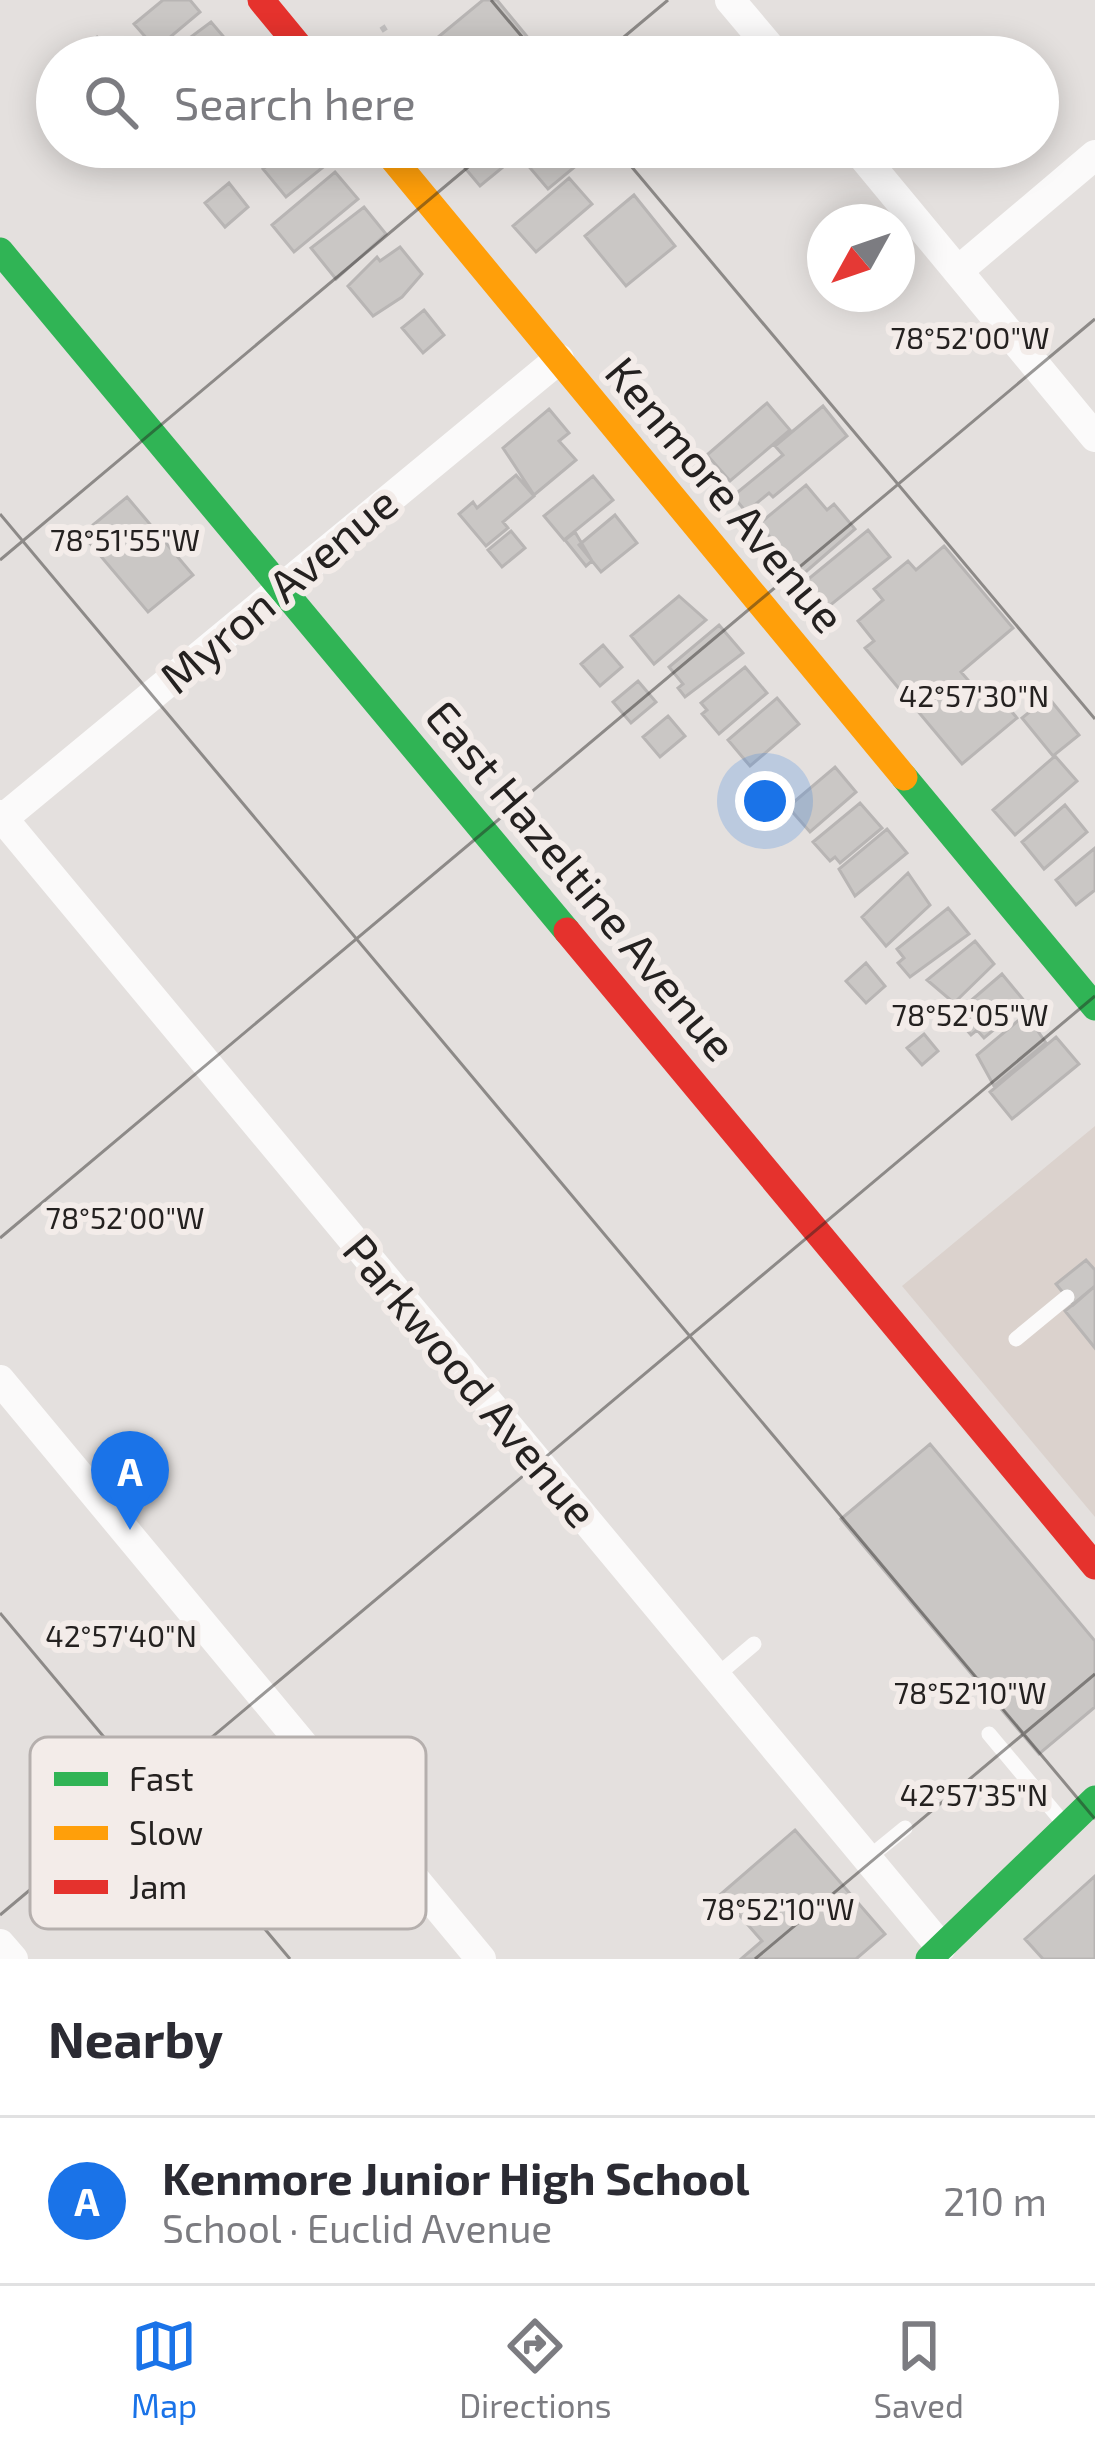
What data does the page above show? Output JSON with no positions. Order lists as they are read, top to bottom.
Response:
{
  "streets": {
    "street": [
      "Kenmore Avenue",
      "Myron Avenue",
      "East Hazeltine Avenue",
      "Parkwood Avenue"
    ]
  },
  "crossings": [
    ["Kenmore Avenue", "Myron Avenue"],
    ["Myron Avenue", "East Hazeltine Avenue"],
    ["Myron Avenue", "Parkwood Avenue"]
  ],
  "legend": ["Fast", "Slow", "Jam"],
  "north": "bottom left",
  "page": {
    "search": "Search here",
    "pins": "A",
    "heading": "Nearby",
    "list": [
      {
        "mark": "A",
        "name": "Kenmore Junior High School",
        "note": "School · Euclid Avenue",
        "value": "210 m"
      }
    ],
    "nav": ["Map", "Directions", "Saved"]
  },
  "coordinates": [
    "78°52'00\"W",
    "78°51'55\"W",
    "42°57'30\"N",
    "78°52'05\"W",
    "42°57'40\"N",
    "78°52'10\"W",
    "42°57'35\"N"
  ]
}
